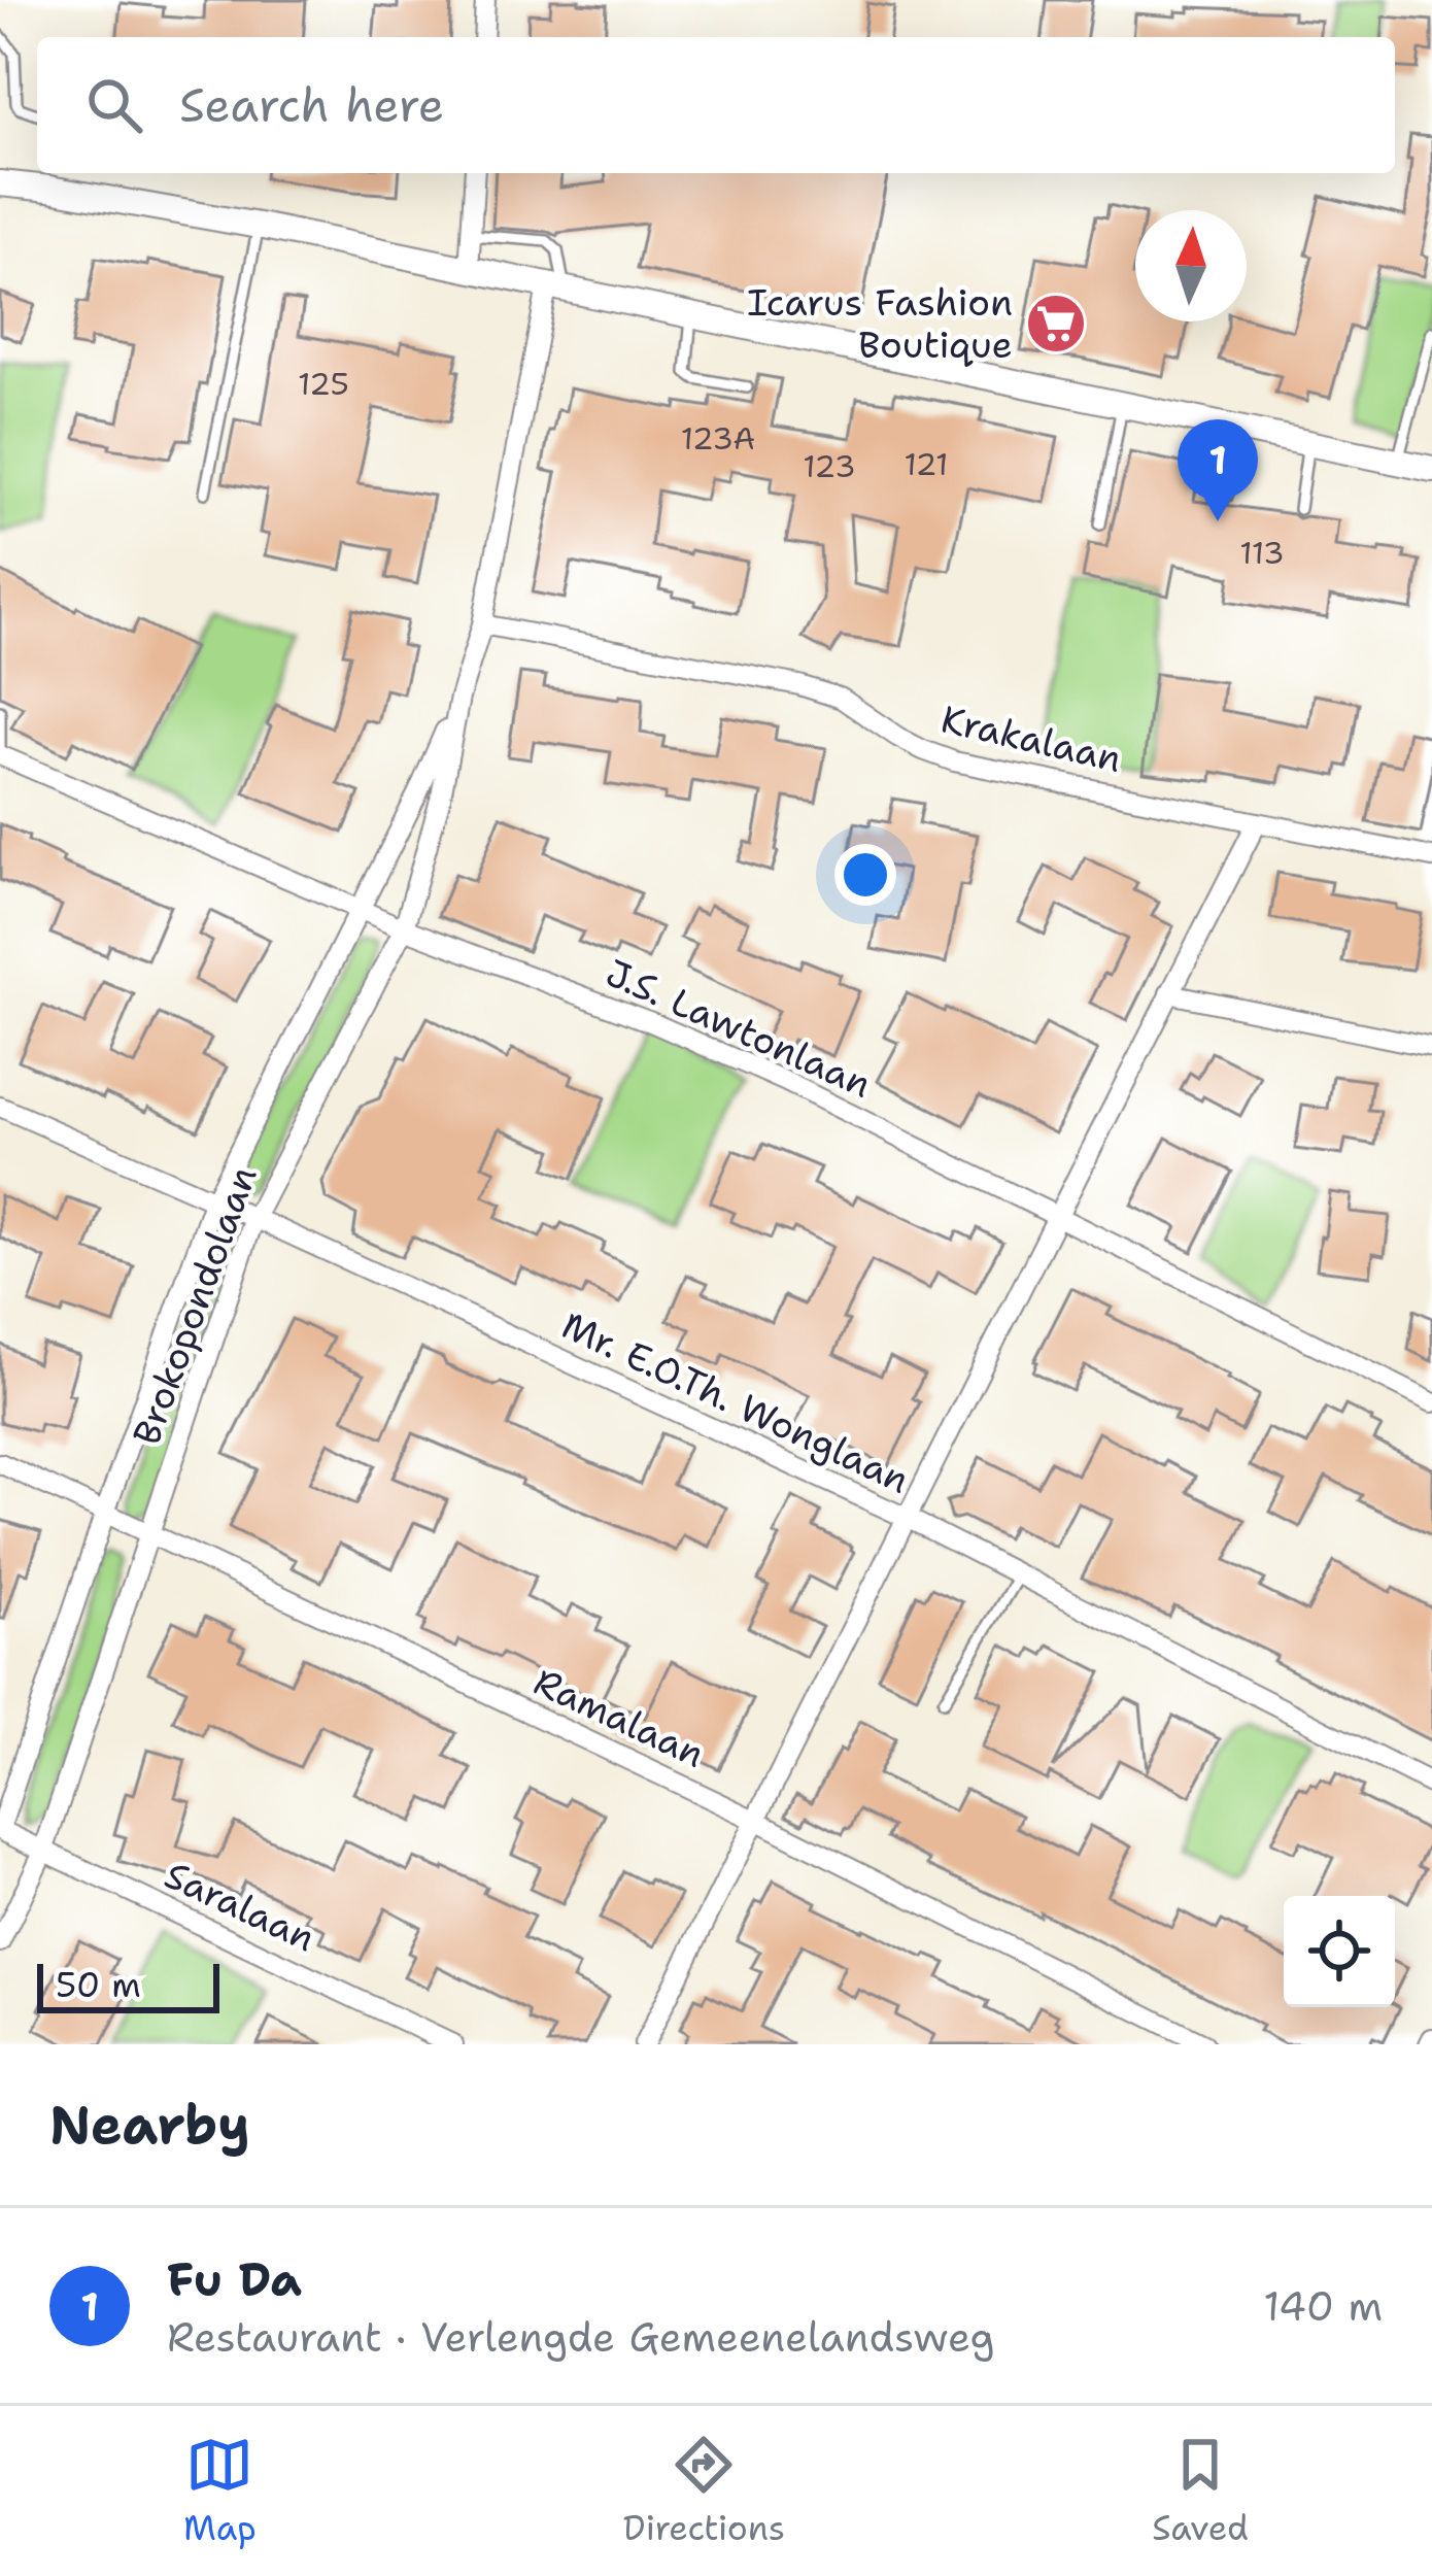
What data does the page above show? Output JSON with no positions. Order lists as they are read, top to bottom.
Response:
{
  "streets": {
    "street": [
      "Krakalaan",
      "J.S. Lawtonlaan",
      "Brokopondolaan",
      "Mr. E.O.Th. Wonglaan",
      "Ramalaan",
      "Saralaan"
    ]
  },
  "crossings": [
    ["Krakalaan", "Brokopondolaan"],
    ["J.S. Lawtonlaan", "Brokopondolaan"],
    ["Brokopondolaan", "Mr. E.O.Th. Wonglaan"],
    ["Brokopondolaan", "Ramalaan"],
    ["Brokopondolaan", "Saralaan"]
  ],
  "places": {
    "supermarket": ["Icarus Fashion Boutique"]
  },
  "house_numbers": [
    "125",
    "123A",
    "121",
    "123",
    "113"
  ],
  "scale_bar": "50 m",
  "north": "top",
  "page": {
    "search": "Search here",
    "pins": "1",
    "scale": "50 m",
    "heading": "Nearby",
    "list": [
      {
        "mark": "1",
        "name": "Fu Da",
        "note": "Restaurant · Verlengde Gemeenelandsweg",
        "value": "140 m"
      }
    ],
    "nav": ["Map", "Directions", "Saved"]
  }
}
